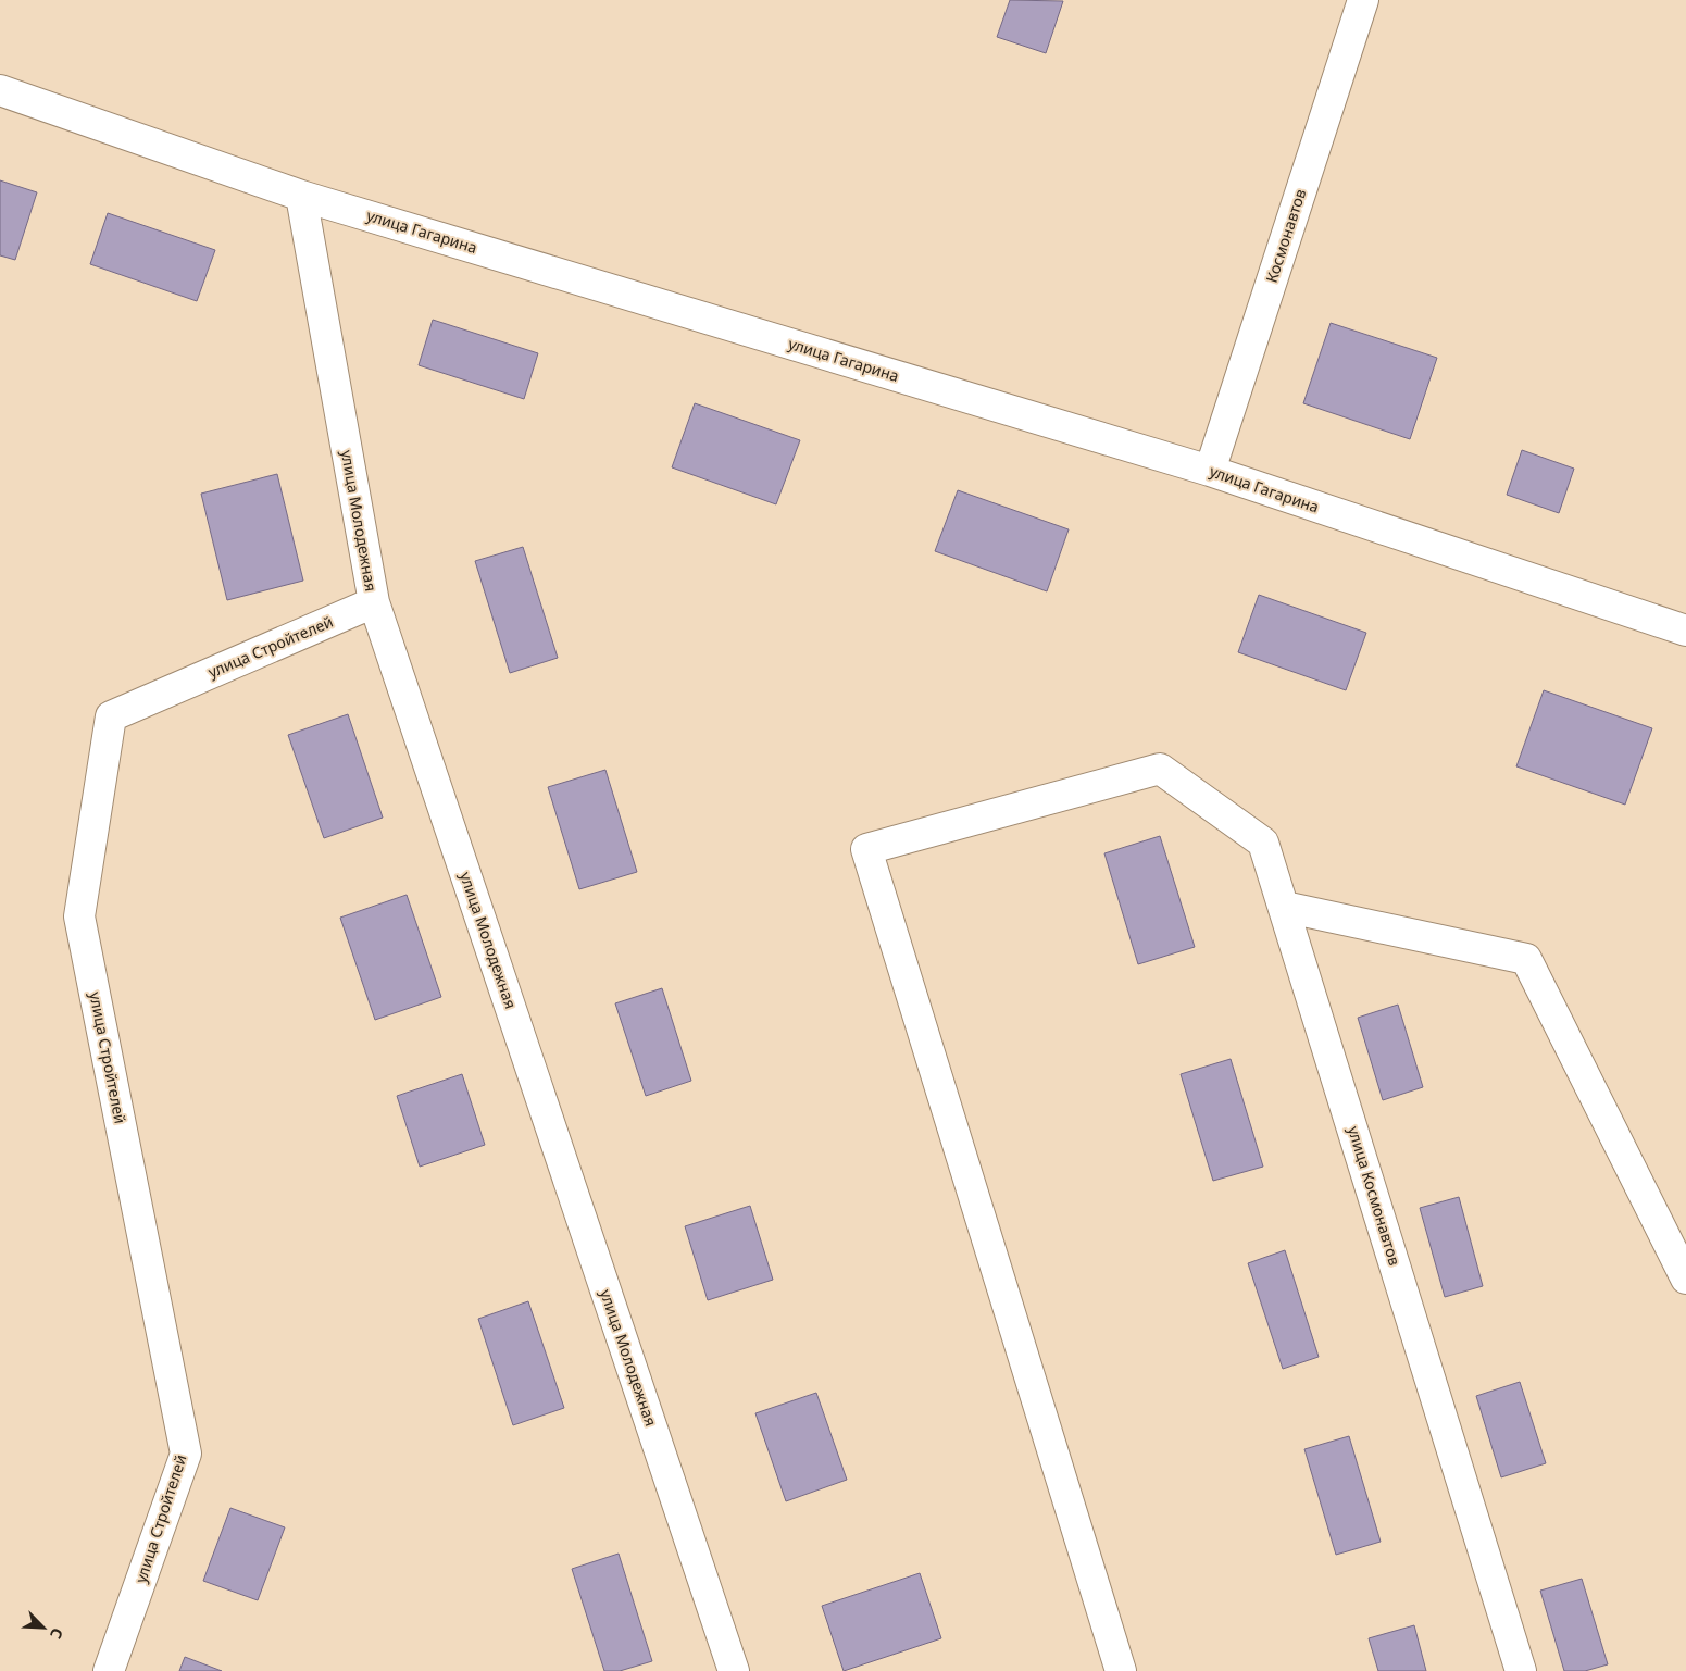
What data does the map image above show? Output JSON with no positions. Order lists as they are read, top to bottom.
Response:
{
  "streets": {
    "street": [
      "улица Гагарина",
      "Космонавтов",
      "улица Молодежная",
      "улица Стройтелей",
      "улица Космонавтов"
    ]
  },
  "crossings": [
    ["улица Гагарина", "Космонавтов"],
    ["улица Гагарина", "улица Молодежная"],
    ["улица Молодежная", "улица Стройтелей"]
  ],
  "north": "bottom right"
}
